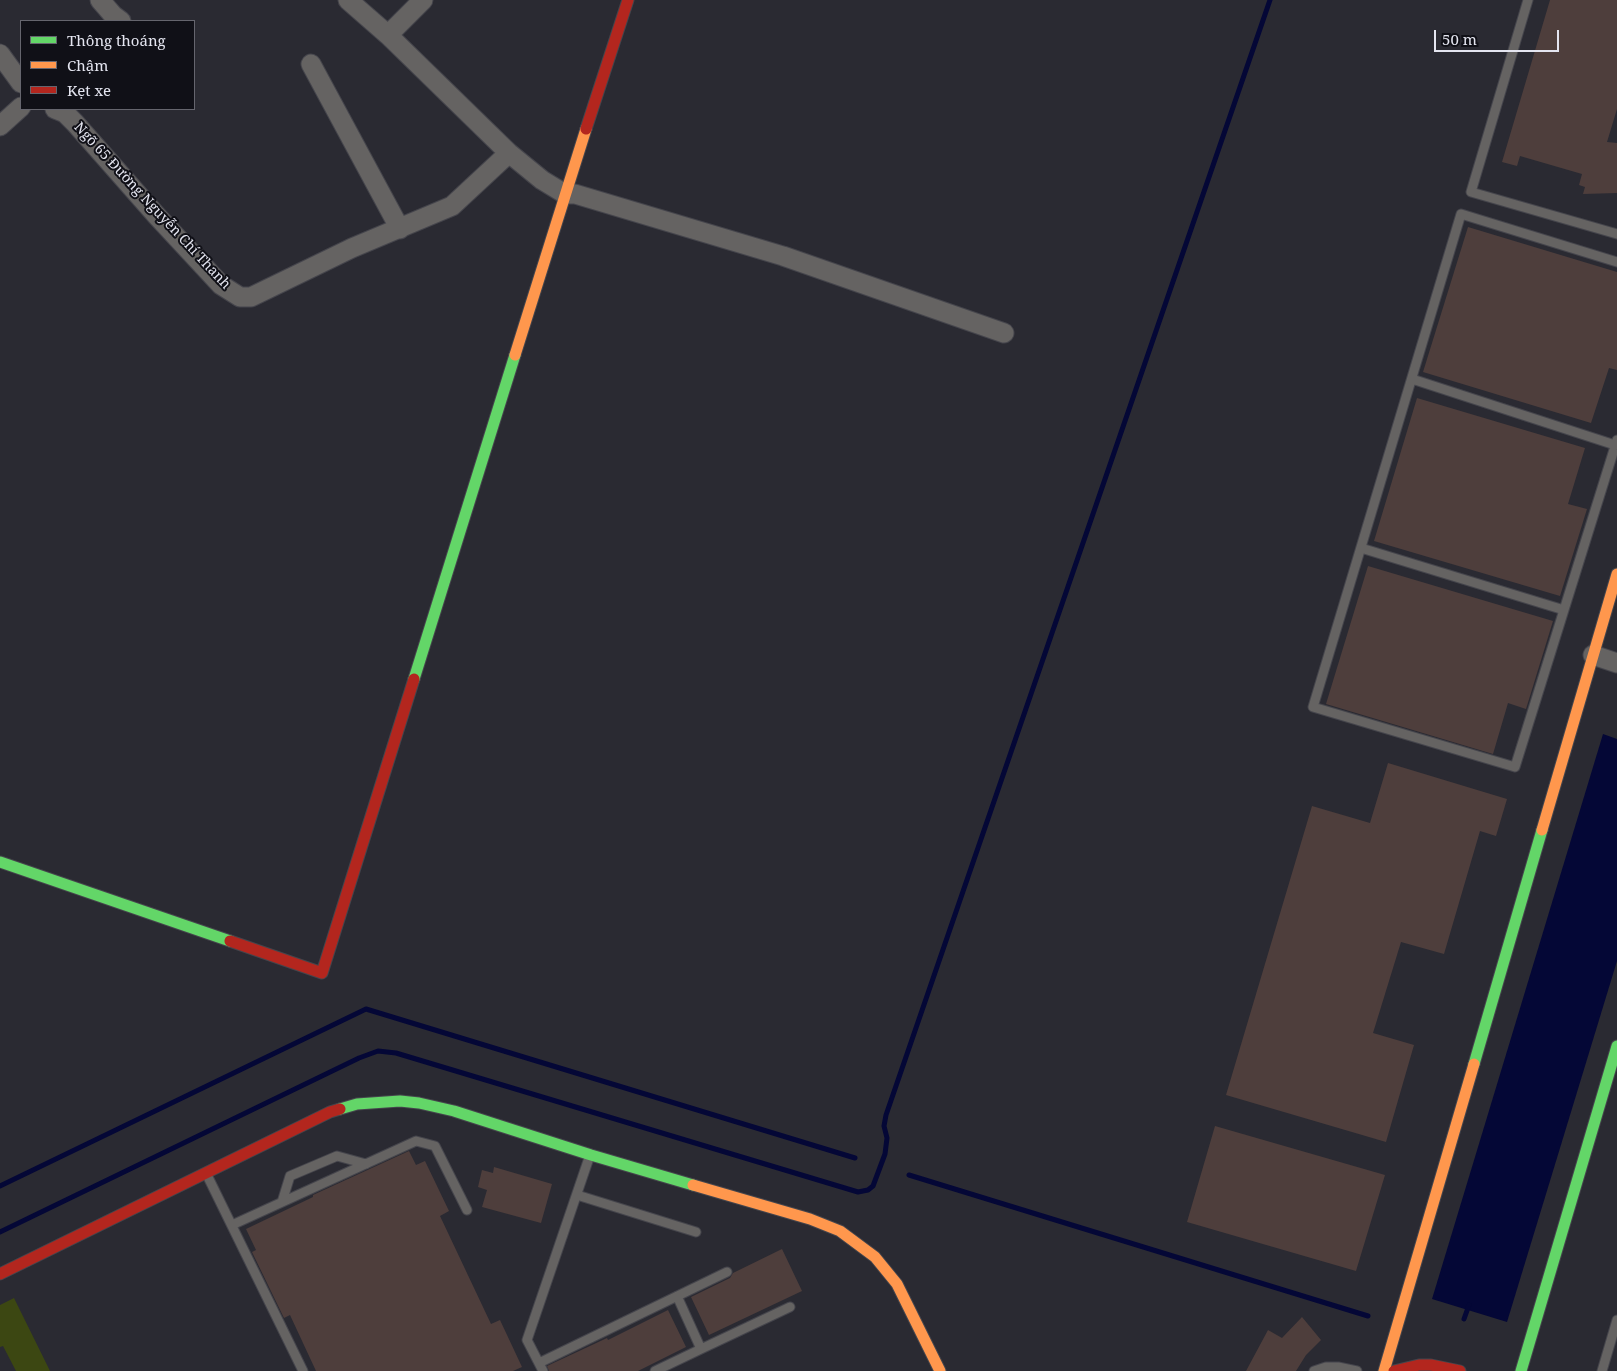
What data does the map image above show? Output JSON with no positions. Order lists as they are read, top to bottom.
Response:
{
  "streets": {
    "street": ["Ngõ 65 Đường Nguyễn Chí Thanh"]
  },
  "legend": ["Thông thoáng", "Chậm", "Kẹt xe"],
  "scale_bar": "50 m"
}
